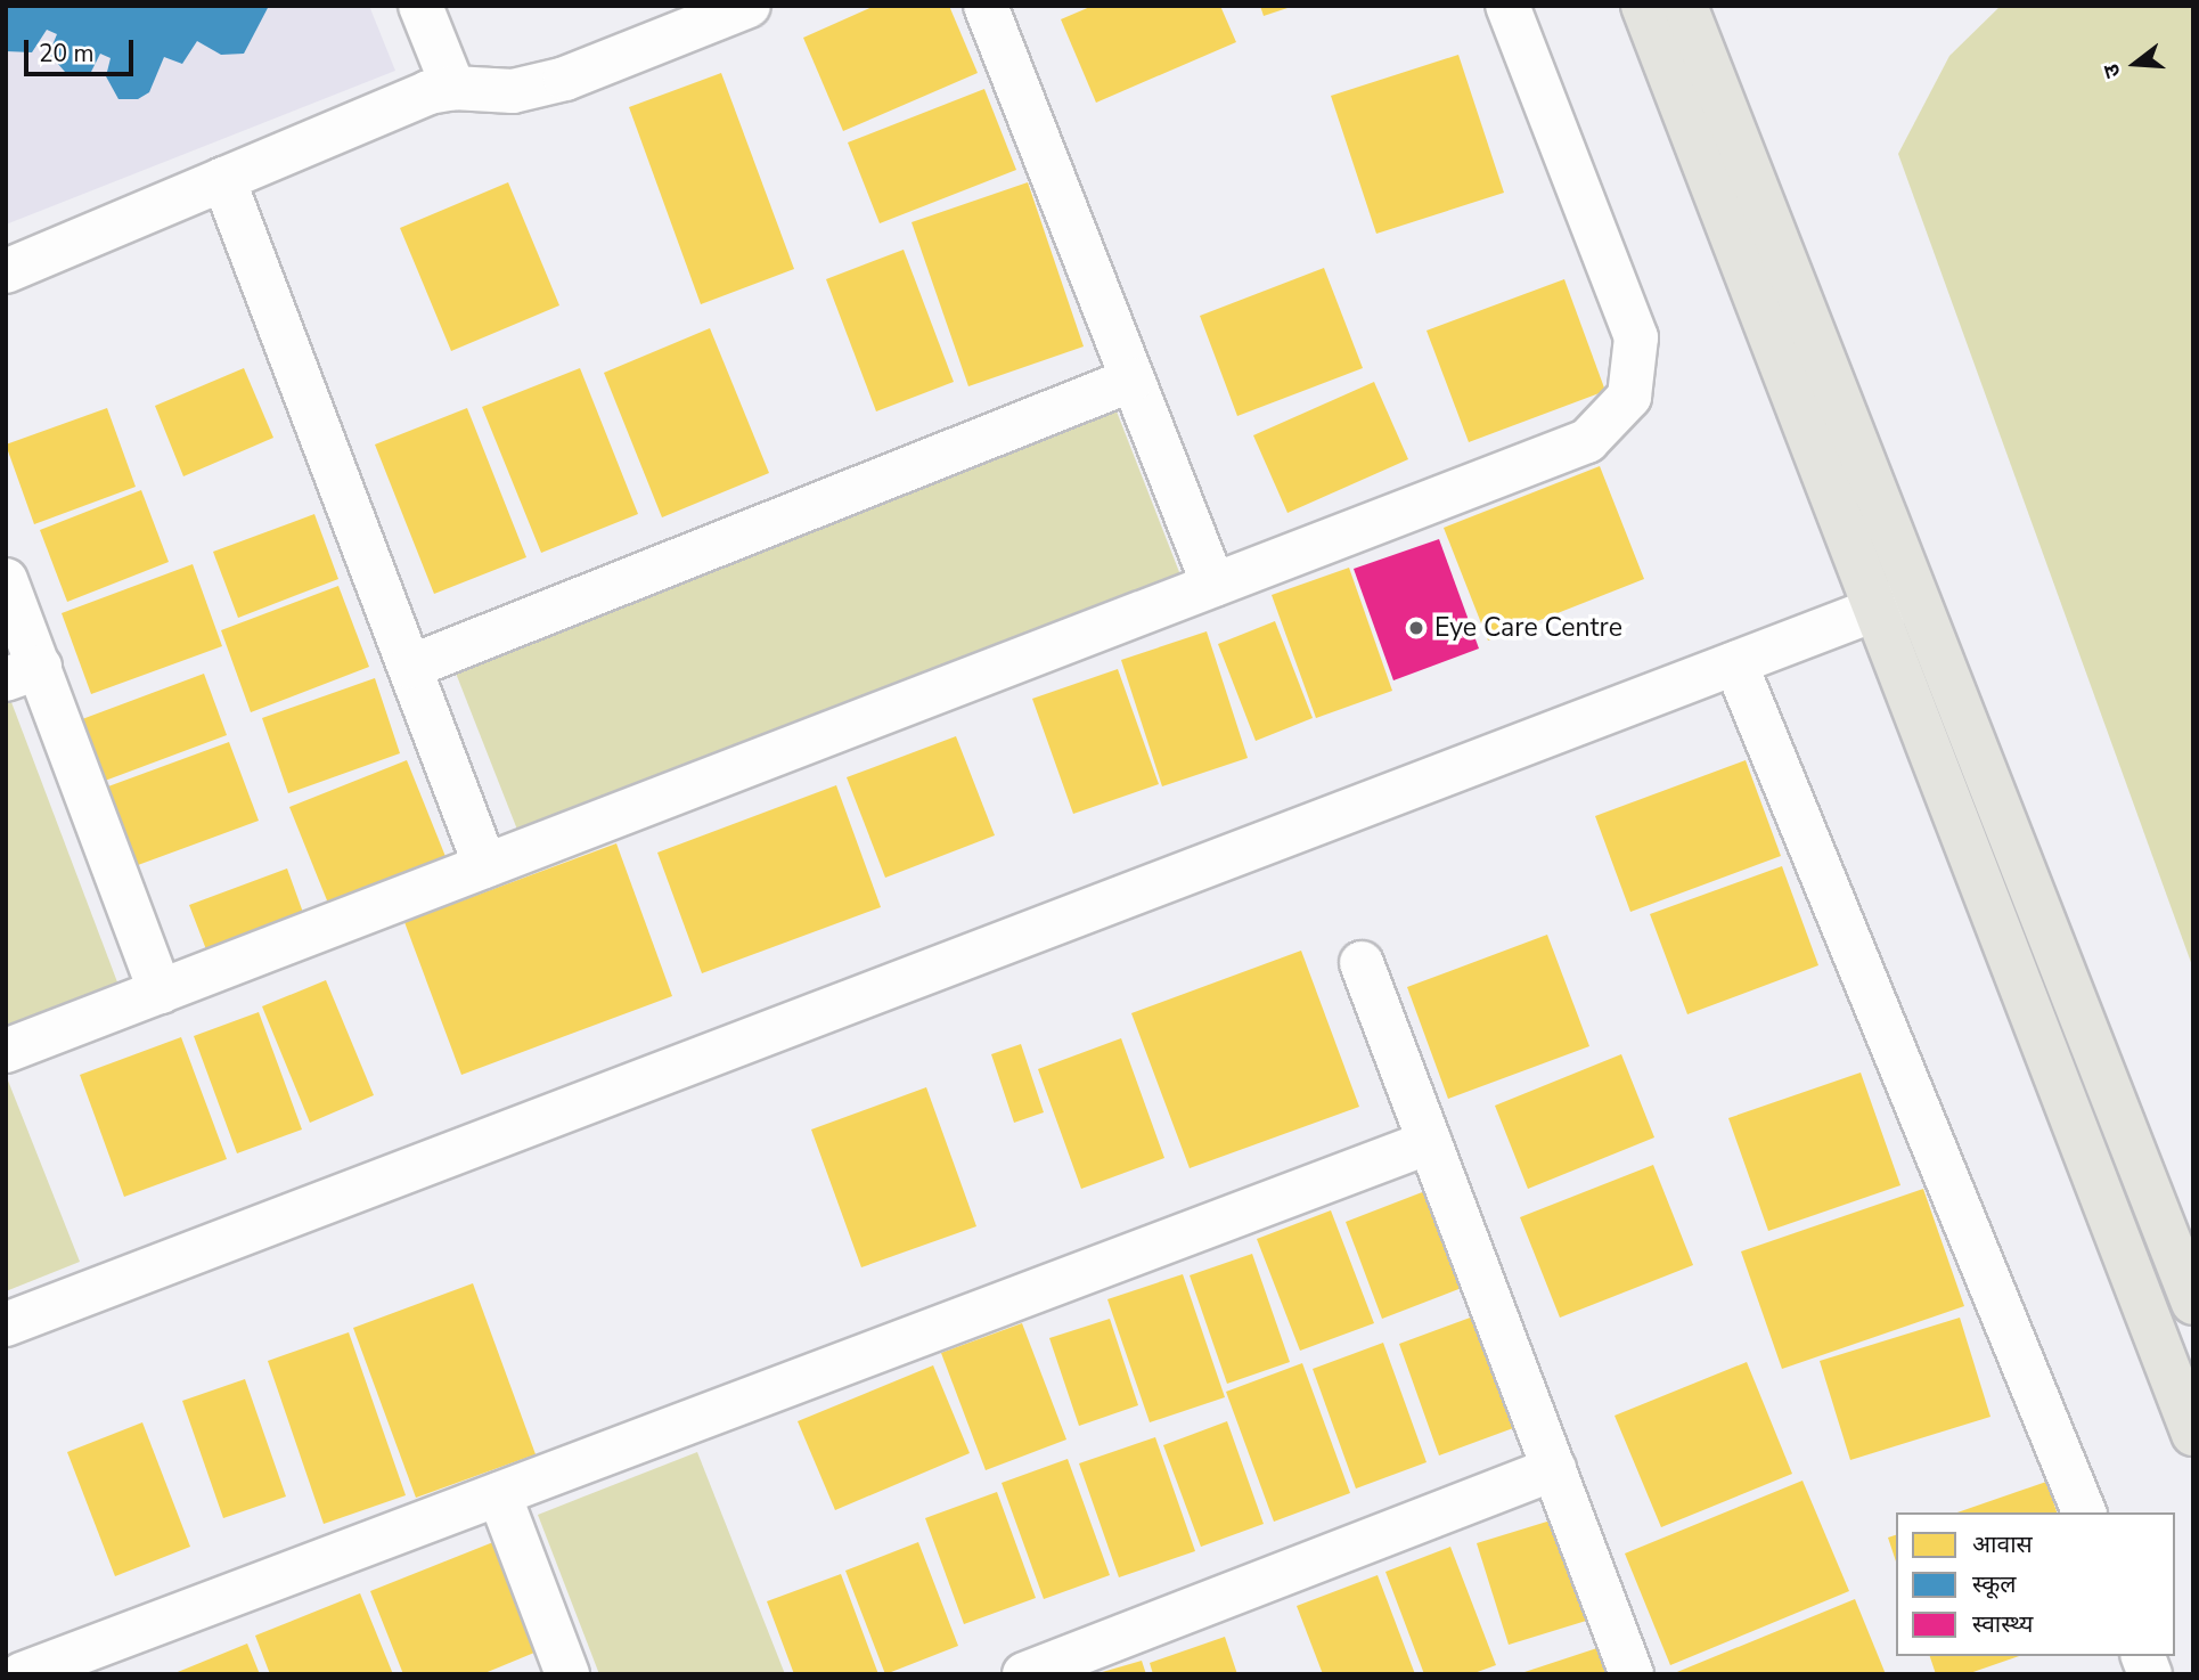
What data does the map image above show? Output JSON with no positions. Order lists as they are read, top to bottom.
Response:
{
  "places": ["Eye Care Centre"],
  "legend": ["आवास", "स्कूल", "स्वास्थ्य"],
  "scale_bar": "20 m",
  "north": "left"
}
